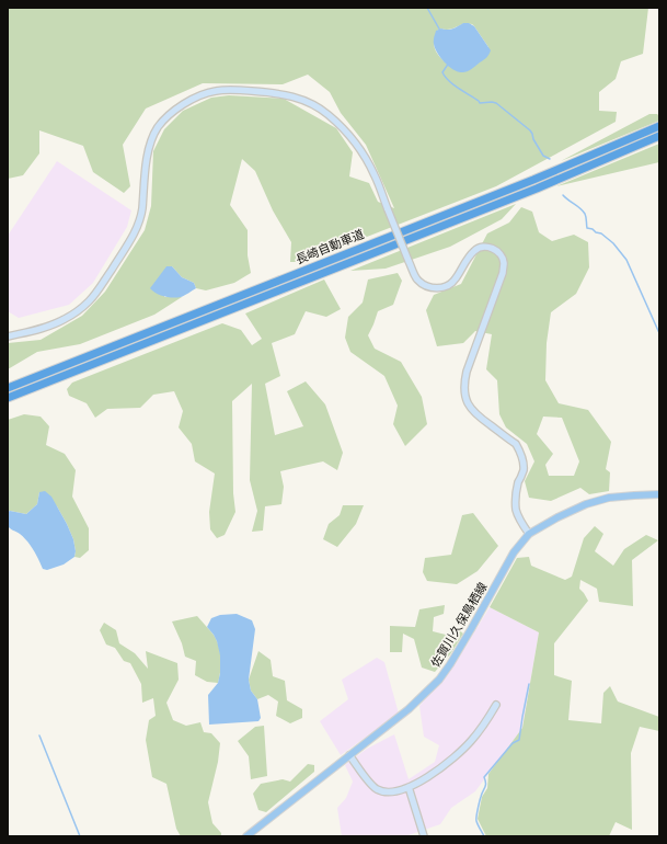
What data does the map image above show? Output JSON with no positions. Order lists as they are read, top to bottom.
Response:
{
  "streets": {
    "highway": ["長崎自動車道"],
    "main road": ["佐賀川久保鳥栖線"]
  }
}
